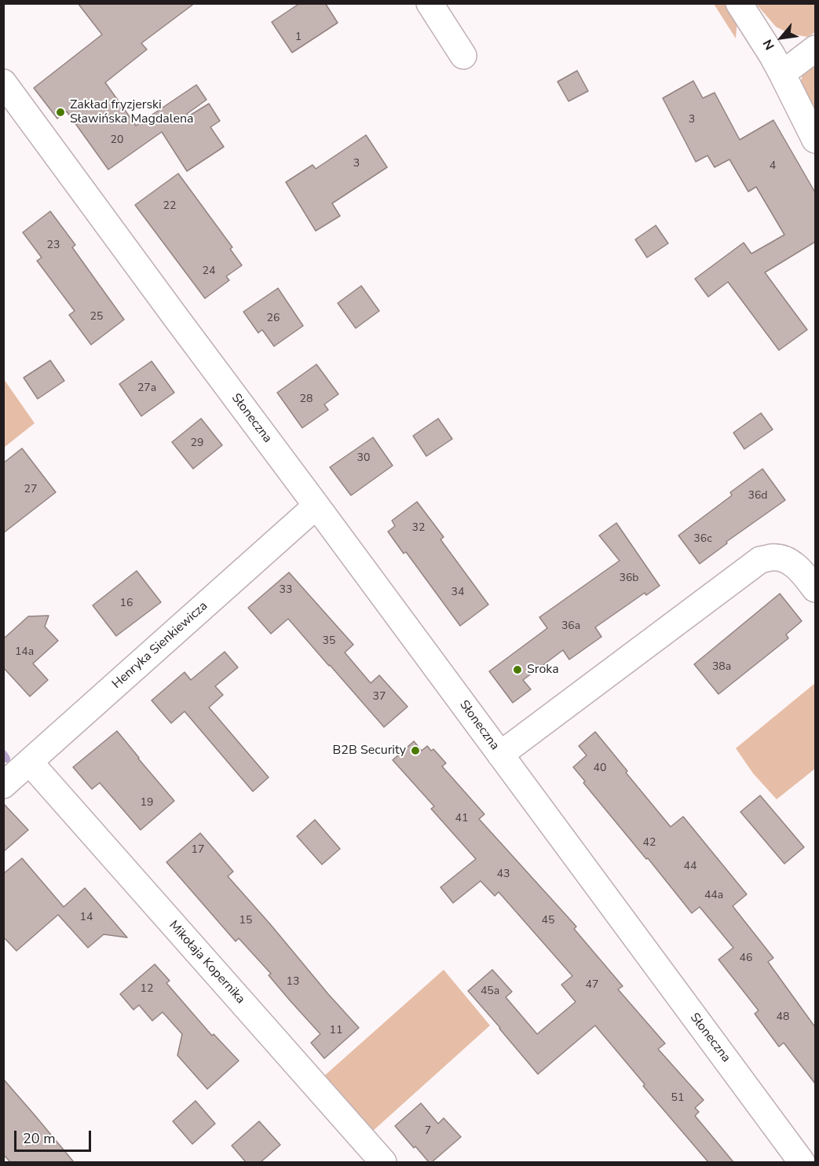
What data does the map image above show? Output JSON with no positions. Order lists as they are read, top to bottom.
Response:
{
  "streets": {
    "street": ["Słoneczna", "Henryka Sienkiewicza", "Mikołaja Kopernika"]
  },
  "crossings": [
    ["Słoneczna", "Henryka Sienkiewicza"],
    ["Henryka Sienkiewicza", "Mikołaja Kopernika"]
  ],
  "places": ["Zakład fryzjerski Sławińska Magdalena", "Sroka", "B2B Security"],
  "house_numbers": [
    "1",
    "3",
    "20",
    "3",
    "4",
    "22",
    "23",
    "24",
    "25",
    "26",
    "27a",
    "28",
    "29",
    "30",
    "27",
    "36d",
    "32",
    "36c",
    "36b",
    "33",
    "34",
    "16",
    "36a",
    "35",
    "14a",
    "38a",
    "37",
    "40",
    "19",
    "41",
    "42",
    "17",
    "44",
    "43",
    "44a",
    "14",
    "15",
    "45",
    "46",
    "13",
    "47",
    "12",
    "45a",
    "48",
    "11",
    "51",
    "7"
  ],
  "scale_bar": "20 m",
  "north": "bottom left"
}
